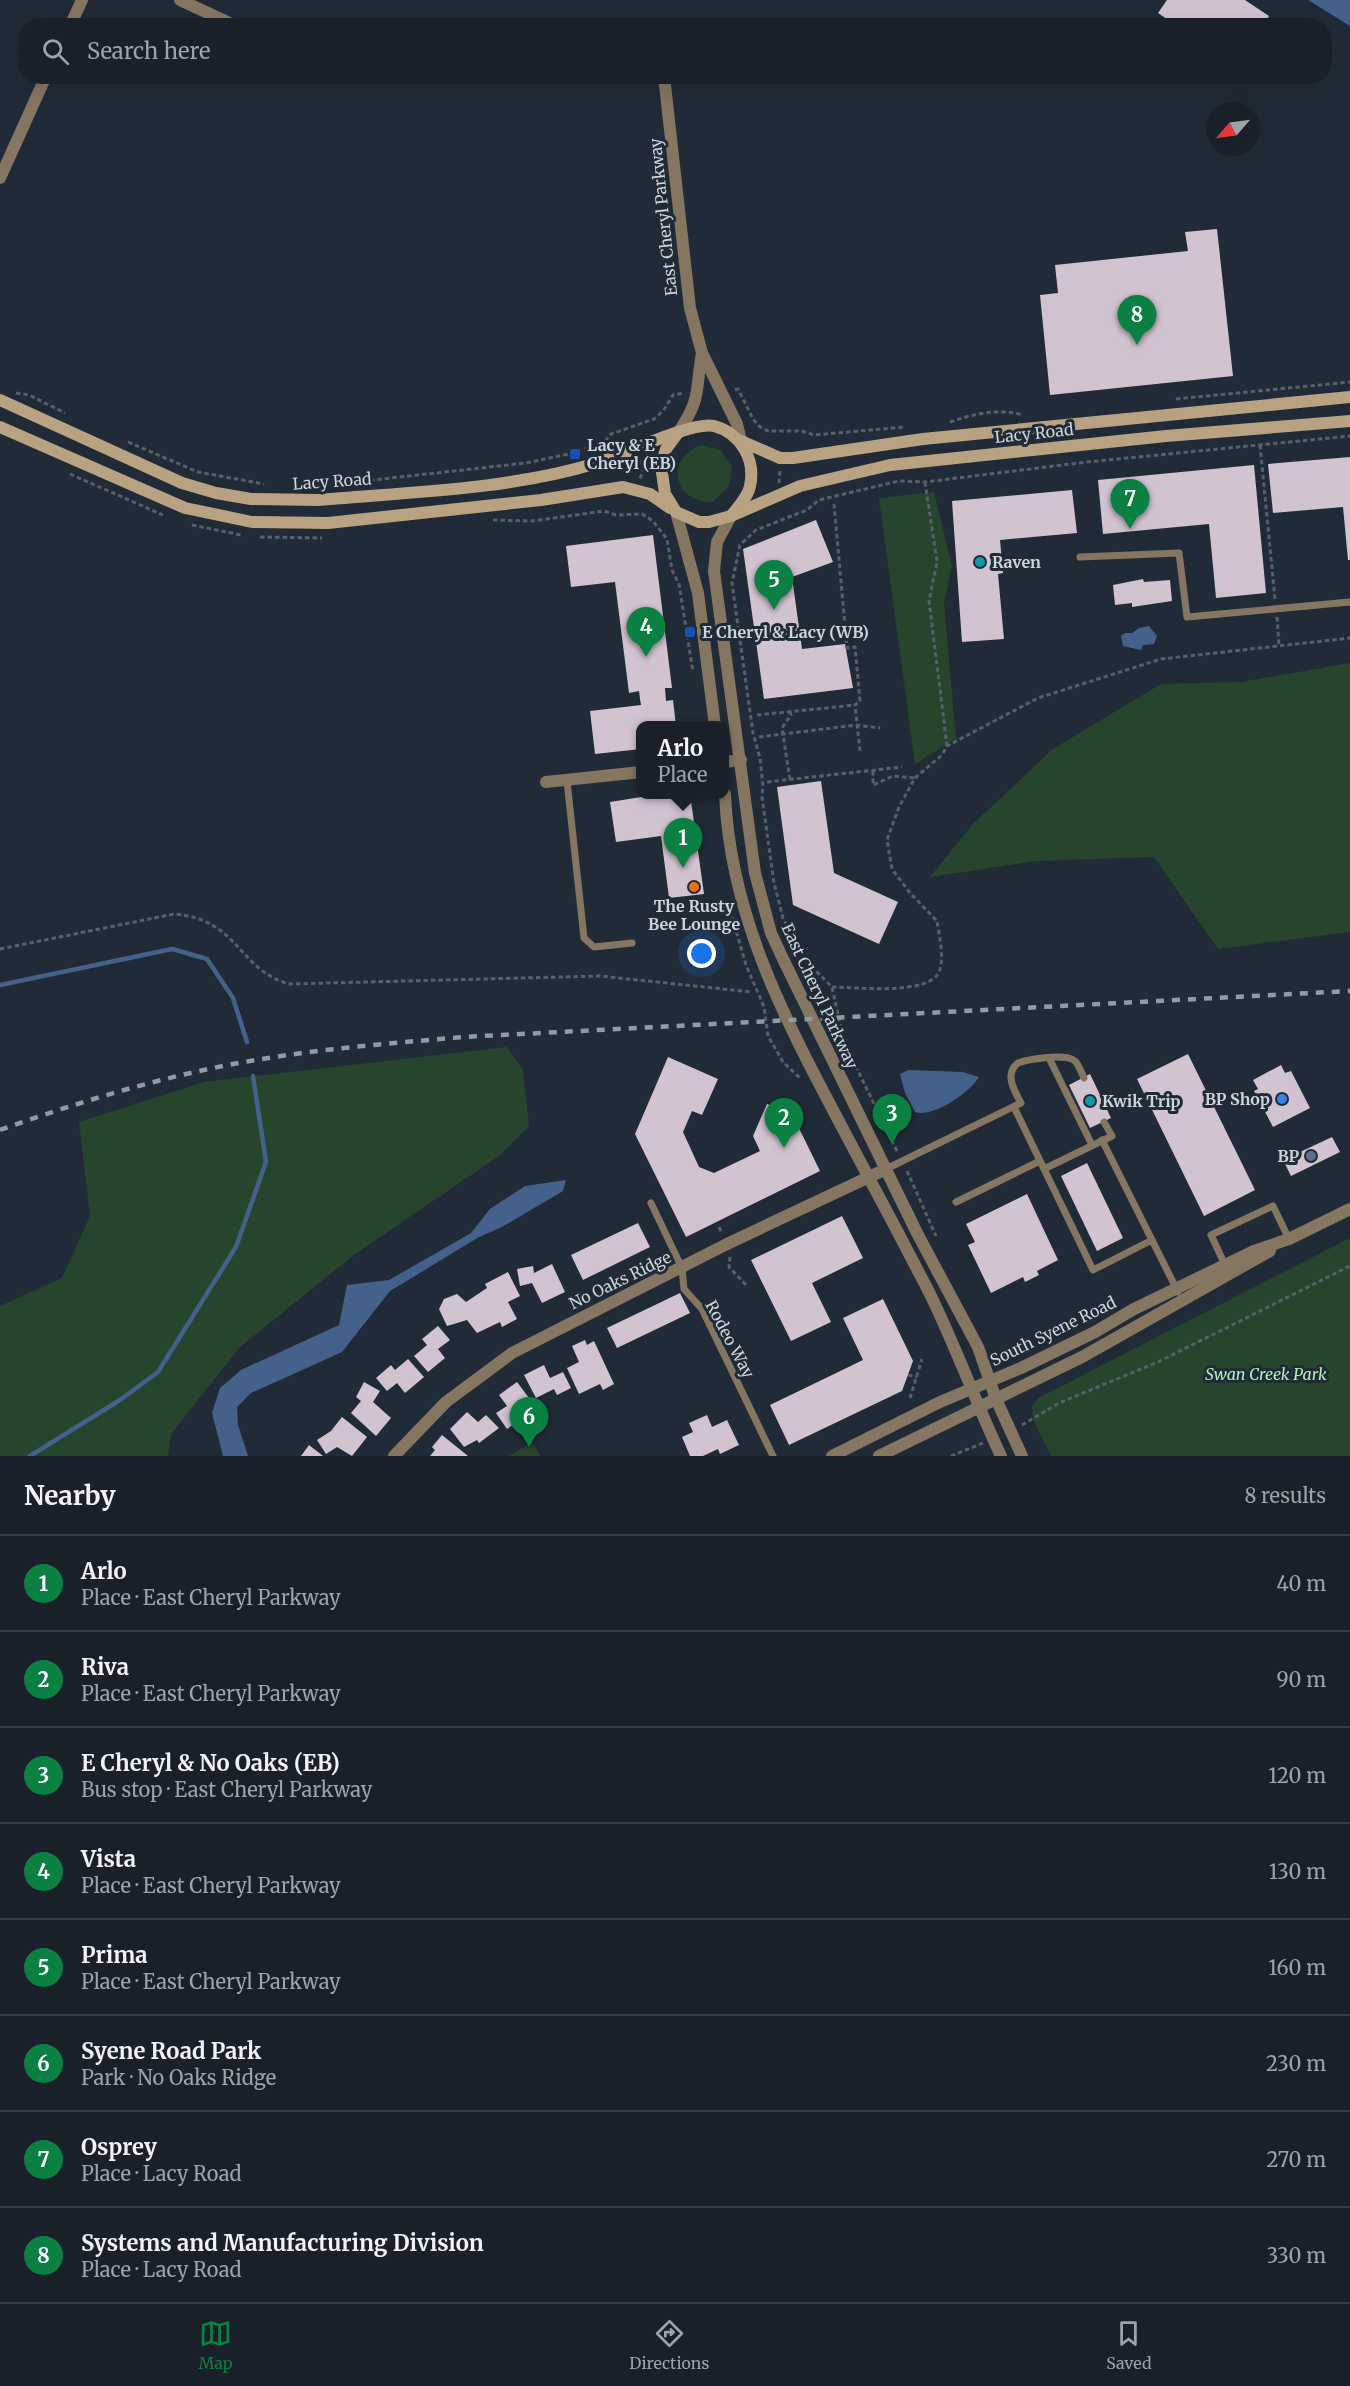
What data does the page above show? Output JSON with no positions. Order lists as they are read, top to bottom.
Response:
{
  "streets": {
    "main road": ["Lacy Road"],
    "street": ["East Cheryl Parkway", "No Oaks Ridge", "South Syene Road"],
    "lane": ["Rodeo Way"]
  },
  "crossings": [
    ["East Cheryl Parkway", "Lacy Road"],
    ["East Cheryl Parkway", "No Oaks Ridge"],
    ["East Cheryl Parkway", "South Syene Road"],
    ["No Oaks Ridge", "Rodeo Way"]
  ],
  "parks": ["Swan Creek Park"],
  "places": {
    "transit": ["Lacy & E Cheryl (EB)", "E Cheryl & Lacy (WB)"],
    "other": [
      "Raven",
      "The Rusty Bee Lounge",
      "BP Shop",
      "Kwik Trip",
      "BP"
    ]
  },
  "north": "bottom left",
  "page": {
    "search": "Search here",
    "pins": [
      "8",
      "7",
      "5",
      "4",
      "1",
      "3",
      "2",
      "6"
    ],
    "popup": ["Arlo", "Place"],
    "heading": ["Nearby", "8 results"],
    "list": [
      {
        "mark": "1",
        "name": "Arlo",
        "note": "Place · East Cheryl Parkway",
        "value": "40 m"
      },
      {
        "mark": "2",
        "name": "Riva",
        "note": "Place · East Cheryl Parkway",
        "value": "90 m"
      },
      {
        "mark": "3",
        "name": "E Cheryl & No Oaks (EB)",
        "note": "Bus stop · East Cheryl Parkway",
        "value": "120 m"
      },
      {
        "mark": "4",
        "name": "Vista",
        "note": "Place · East Cheryl Parkway",
        "value": "130 m"
      },
      {
        "mark": "5",
        "name": "Prima",
        "note": "Place · East Cheryl Parkway",
        "value": "160 m"
      },
      {
        "mark": "6",
        "name": "Syene Road Park",
        "note": "Park · No Oaks Ridge",
        "value": "230 m"
      },
      {
        "mark": "7",
        "name": "Osprey",
        "note": "Place · Lacy Road",
        "value": "270 m"
      },
      {
        "mark": "8",
        "name": "Systems and Manufacturing Division",
        "note": "Place · Lacy Road",
        "value": "330 m"
      }
    ],
    "nav": ["Map", "Directions", "Saved"]
  }
}
